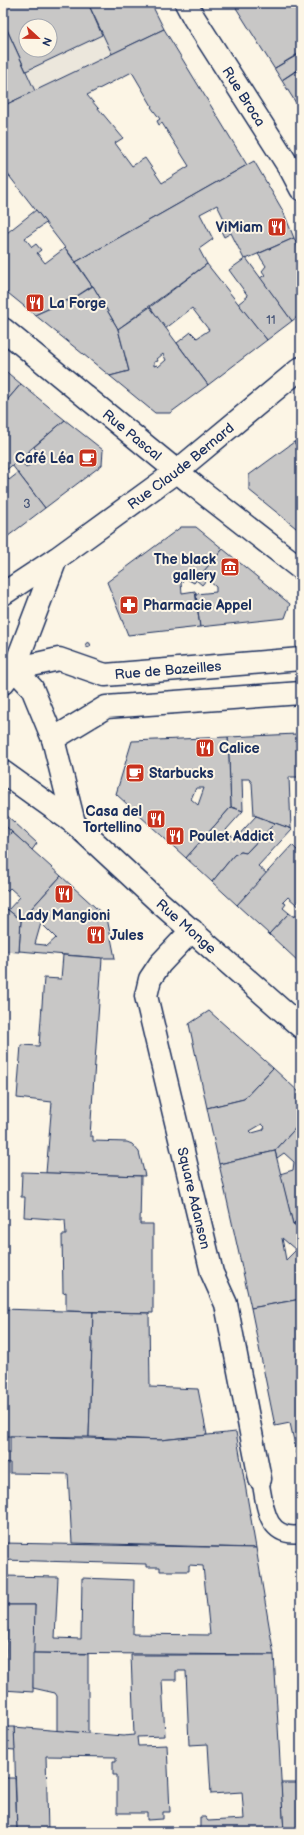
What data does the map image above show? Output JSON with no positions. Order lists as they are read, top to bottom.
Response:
{
  "streets": {
    "street": [
      "Rue Broca",
      "Rue Pascal",
      "Rue Claude Bernard",
      "Rue de Bazeilles",
      "Rue Monge",
      "Square Adanson"
    ]
  },
  "crossings": [
    ["Rue Pascal", "Rue Claude Bernard"],
    ["Rue Monge", "Square Adanson"]
  ],
  "places": {
    "restaurant": [
      "ViMiam",
      "La Forge",
      "Calice",
      "Casa del Tortellino",
      "Poulet Addict",
      "Lady Mangioni",
      "Jules"
    ],
    "cafe": ["Café Léa", "Starbucks"],
    "museum": ["The black gallery"],
    "pharmacy": ["Pharmacie Appel"]
  },
  "house_numbers": ["11", "3"],
  "north": "right"
}
